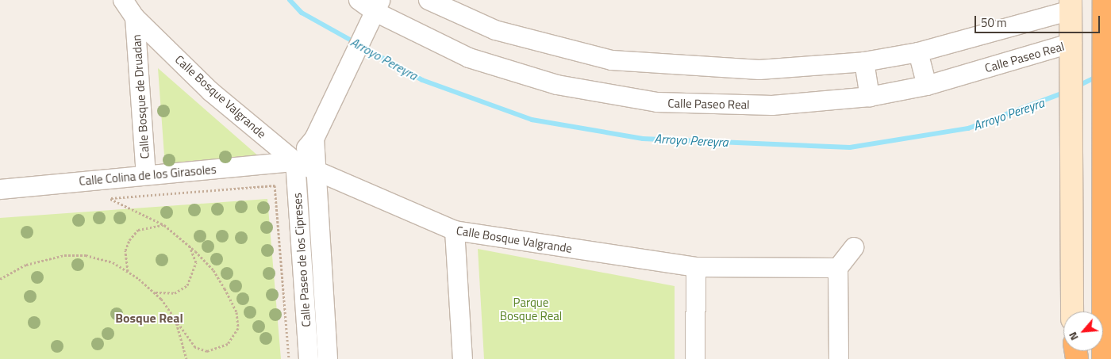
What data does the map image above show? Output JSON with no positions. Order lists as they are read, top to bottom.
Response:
{
  "streets": {
    "street": [
      "Calle Paseo Real",
      "Calle Bosque de Druadan",
      "Calle Bosque Valgrande",
      "Calle Colina de los Girasoles",
      "Calle Paseo de los Cipreses"
    ]
  },
  "crossings": [
    ["Calle Bosque de Druadan", "Calle Bosque Valgrande"],
    ["Calle Bosque de Druadan", "Calle Colina de los Girasoles"],
    ["Calle Bosque Valgrande", "Calle Colina de los Girasoles"],
    ["Calle Bosque Valgrande", "Calle Paseo de los Cipreses"],
    ["Calle Colina de los Girasoles", "Calle Paseo de los Cipreses"]
  ],
  "districts": ["Bosque Real"],
  "water": ["Arroyo Pereyra"],
  "parks": ["Parque Bosque Real"],
  "scale_bar": "50 m",
  "north": "bottom left"
}
